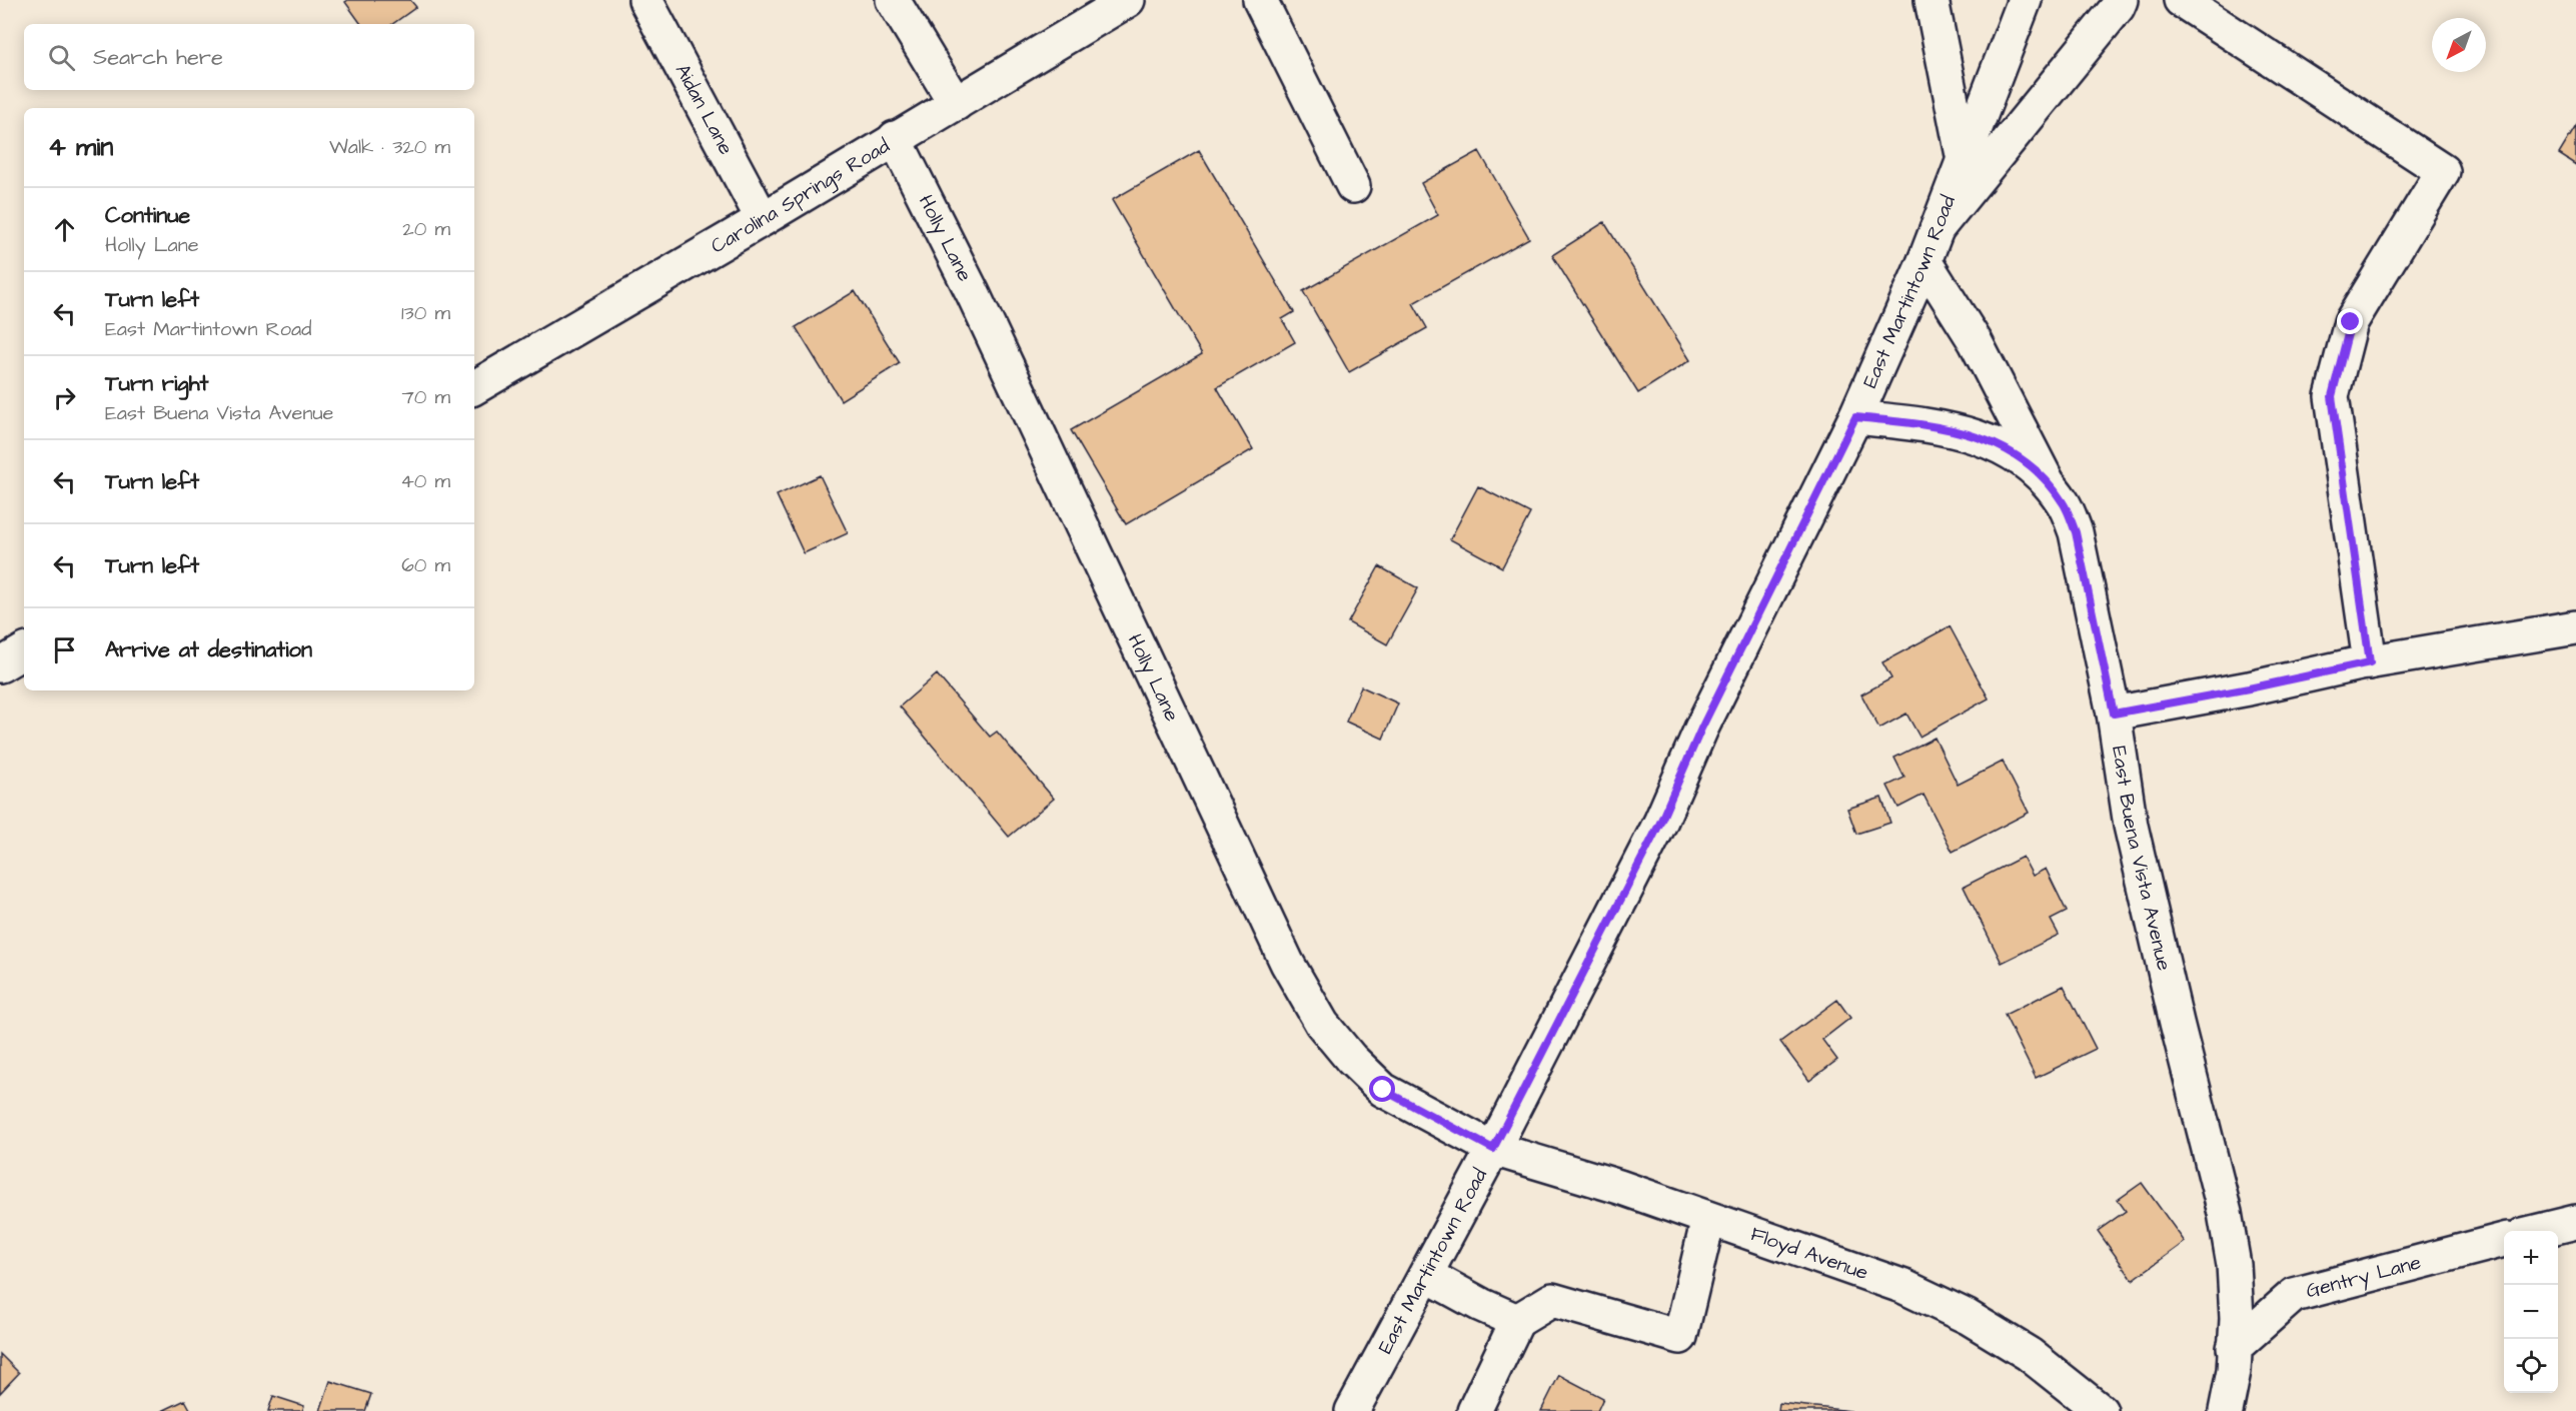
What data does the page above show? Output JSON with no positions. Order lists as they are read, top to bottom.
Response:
{
  "streets": {
    "main road": [
      "Aidan Lane",
      "Carolina Springs Road",
      "Holly Lane",
      "East Martintown Road",
      "East Buena Vista Avenue",
      "Floyd Avenue",
      "Gentry Lane"
    ]
  },
  "crossings": [
    ["Aidan Lane", "Carolina Springs Road"],
    ["Carolina Springs Road", "Holly Lane"],
    ["Holly Lane", "East Martintown Road"],
    ["Holly Lane", "Floyd Avenue"],
    ["East Martintown Road", "East Buena Vista Avenue"],
    ["East Martintown Road", "Floyd Avenue"],
    ["East Buena Vista Avenue", "Gentry Lane"]
  ],
  "north": "bottom left",
  "page": {
    "search": "Search here",
    "heading": ["4 min", "Walk · 320 m"],
    "list": [
      ["Continue", "Holly Lane", "20 m"],
      ["Turn left", "East Martintown Road", "130 m"],
      ["Turn right", "East Buena Vista Avenue", "70 m"],
      ["Turn left", "40 m"],
      ["Turn left", "60 m"],
      "Arrive at destination"
    ],
    "map_buttons": ["+", "−"]
  }
}
